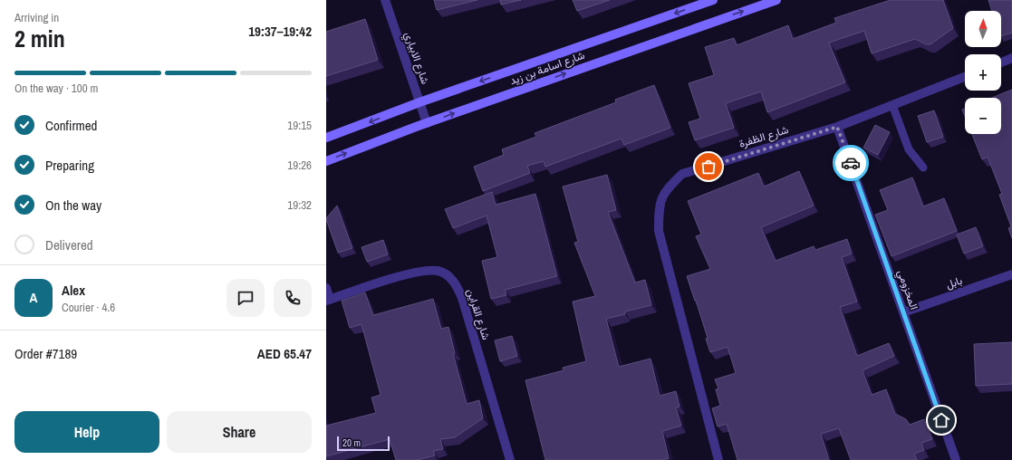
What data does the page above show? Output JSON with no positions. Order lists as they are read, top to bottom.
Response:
{
  "streets": {
    "street": [
      "شارع الابياري",
      "شارع اسامة بن زيد",
      "شارع الظفرة",
      "بابل",
      "المخزومي",
      "شارع القراين"
    ]
  },
  "crossings": [
    ["شارع الابياري", "شارع اسامة بن زيد"],
    ["شارع الظفرة", "المخزومي"],
    ["بابل", "المخزومي"]
  ],
  "scale_bar": "20 m",
  "north": "top",
  "page": {
    "heading": ["2 min", "Arriving in", "19:37–19:42"],
    "panel": [
      "Alex",
      "Courier · 4.6",
      "Order #7189",
      "AED 65.47"
    ],
    "map_buttons": ["+", "−"],
    "bar": "On the way · 100 m",
    "list": [
      ["Confirmed", "19:15"],
      ["Preparing", "19:26"],
      ["On the way", "19:32"],
      "Delivered"
    ],
    "round": "A",
    "buttons": ["Help", "Share"],
    "scale": "20 m"
  }
}
